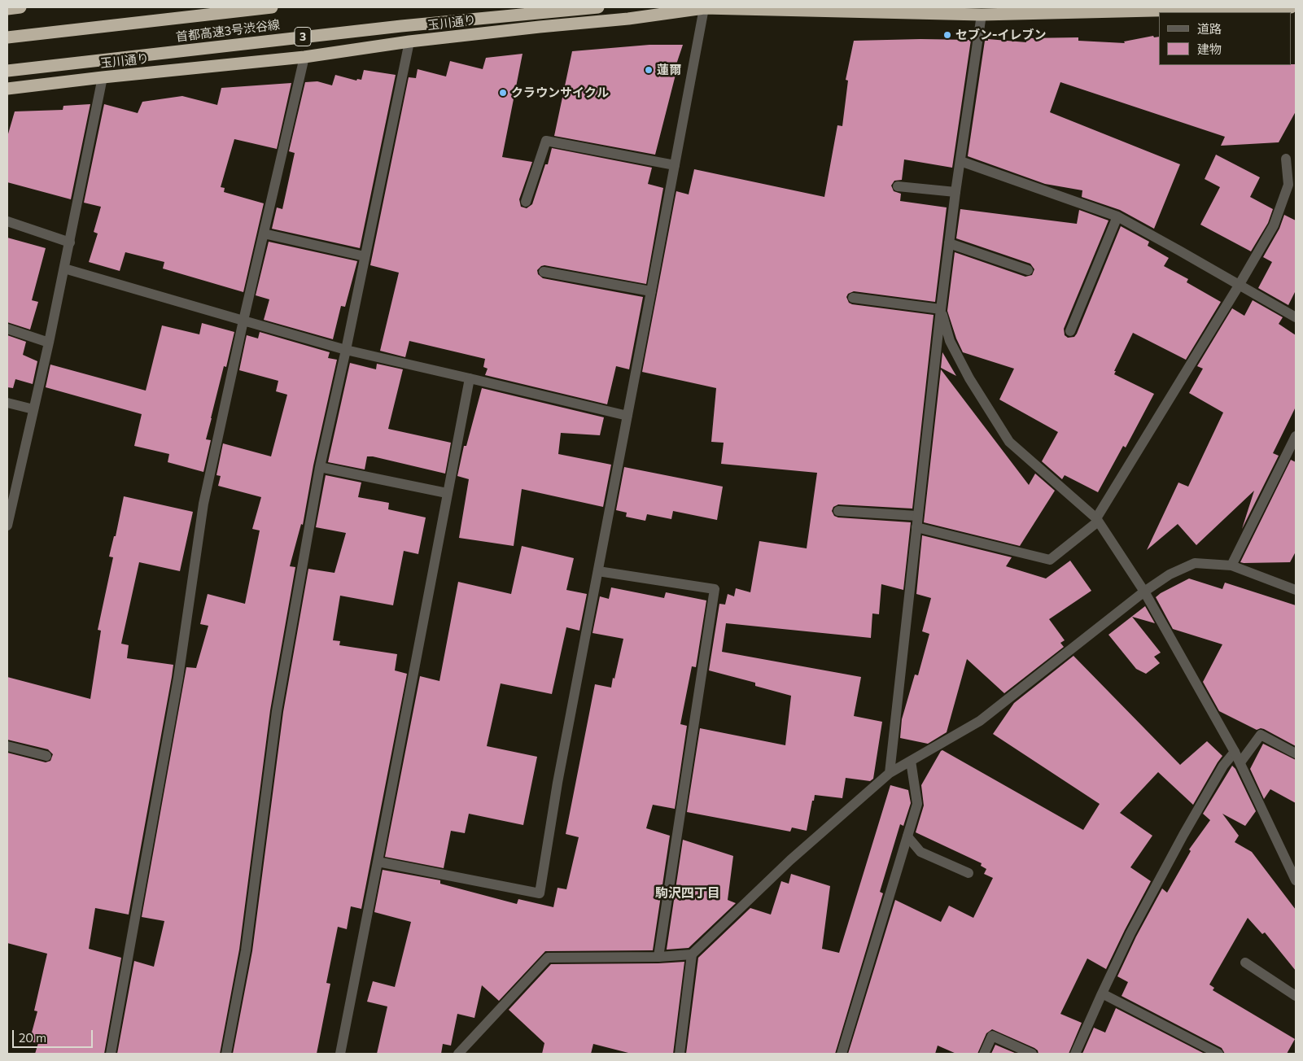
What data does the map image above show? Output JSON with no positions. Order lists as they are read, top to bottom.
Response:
{
  "streets": {
    "highway": ["玉川通り", "首都高速3号渋谷線", "3"]
  },
  "districts": ["駒沢四丁目"],
  "places": ["セブン-イレブン", "蓮爾", "クラウンサイクル"],
  "legend": ["道路", "建物"],
  "scale_bar": "20 m"
}
